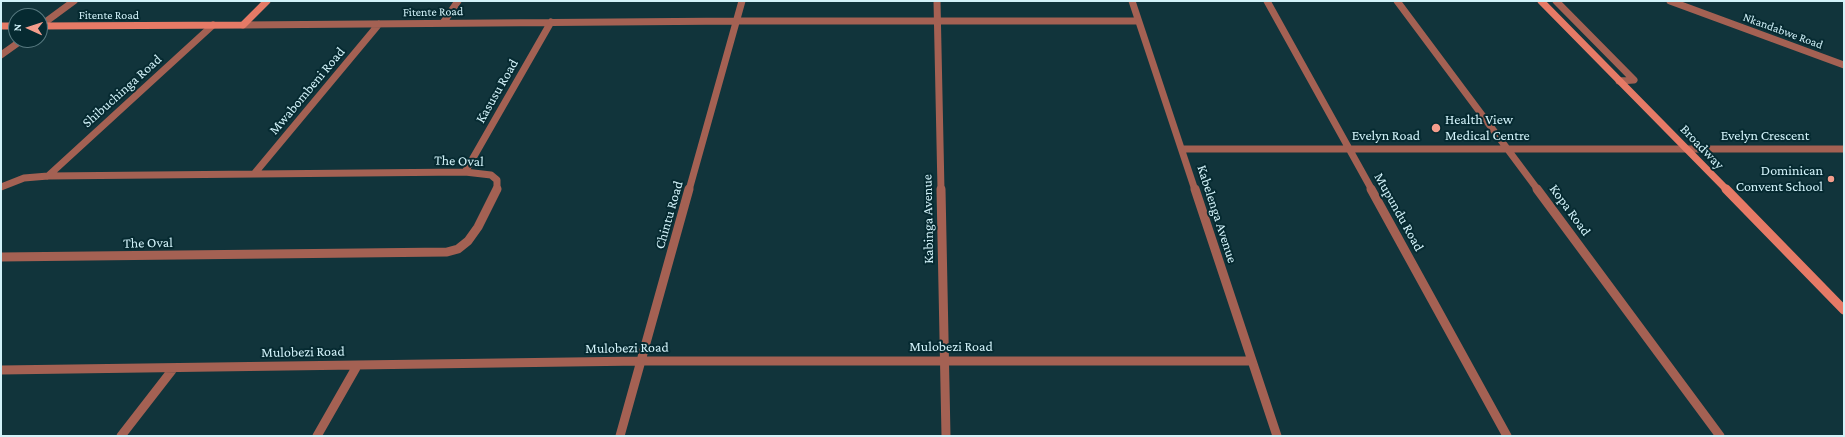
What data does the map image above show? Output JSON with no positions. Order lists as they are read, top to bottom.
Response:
{
  "streets": {
    "main road": ["Fitente Road", "Broadway"],
    "street": [
      "Nkandabwe Road",
      "Shibuchinga Road",
      "Mwabombeni Road",
      "Kasusu Road",
      "Evelyn Road",
      "Evelyn Crescent",
      "The Oval",
      "Kopa Road",
      "Mupundu Road",
      "Kabelenga Avenue",
      "Chintu Road",
      "Kabinga Avenue",
      "Mulobezi Road"
    ]
  },
  "crossings": [
    ["Fitente Road", "Shibuchinga Road"],
    ["Fitente Road", "Mwabombeni Road"],
    ["Fitente Road", "Kasusu Road"],
    ["Fitente Road", "Kabelenga Avenue"],
    ["Fitente Road", "Chintu Road"],
    ["Fitente Road", "Kabinga Avenue"],
    ["Shibuchinga Road", "The Oval"],
    ["Mwabombeni Road", "The Oval"],
    ["Kasusu Road", "The Oval"],
    ["Evelyn Road", "Evelyn Crescent"],
    ["Evelyn Road", "Broadway"],
    ["Evelyn Road", "Kopa Road"],
    ["Evelyn Road", "Mupundu Road"],
    ["Evelyn Road", "Kabelenga Avenue"],
    ["Evelyn Crescent", "Broadway"],
    ["Kabelenga Avenue", "Mulobezi Road"],
    ["Chintu Road", "Mulobezi Road"],
    ["Kabinga Avenue", "Mulobezi Road"]
  ],
  "places": ["Health View Medical Centre", "Dominican Convent School"],
  "north": "left"
}
